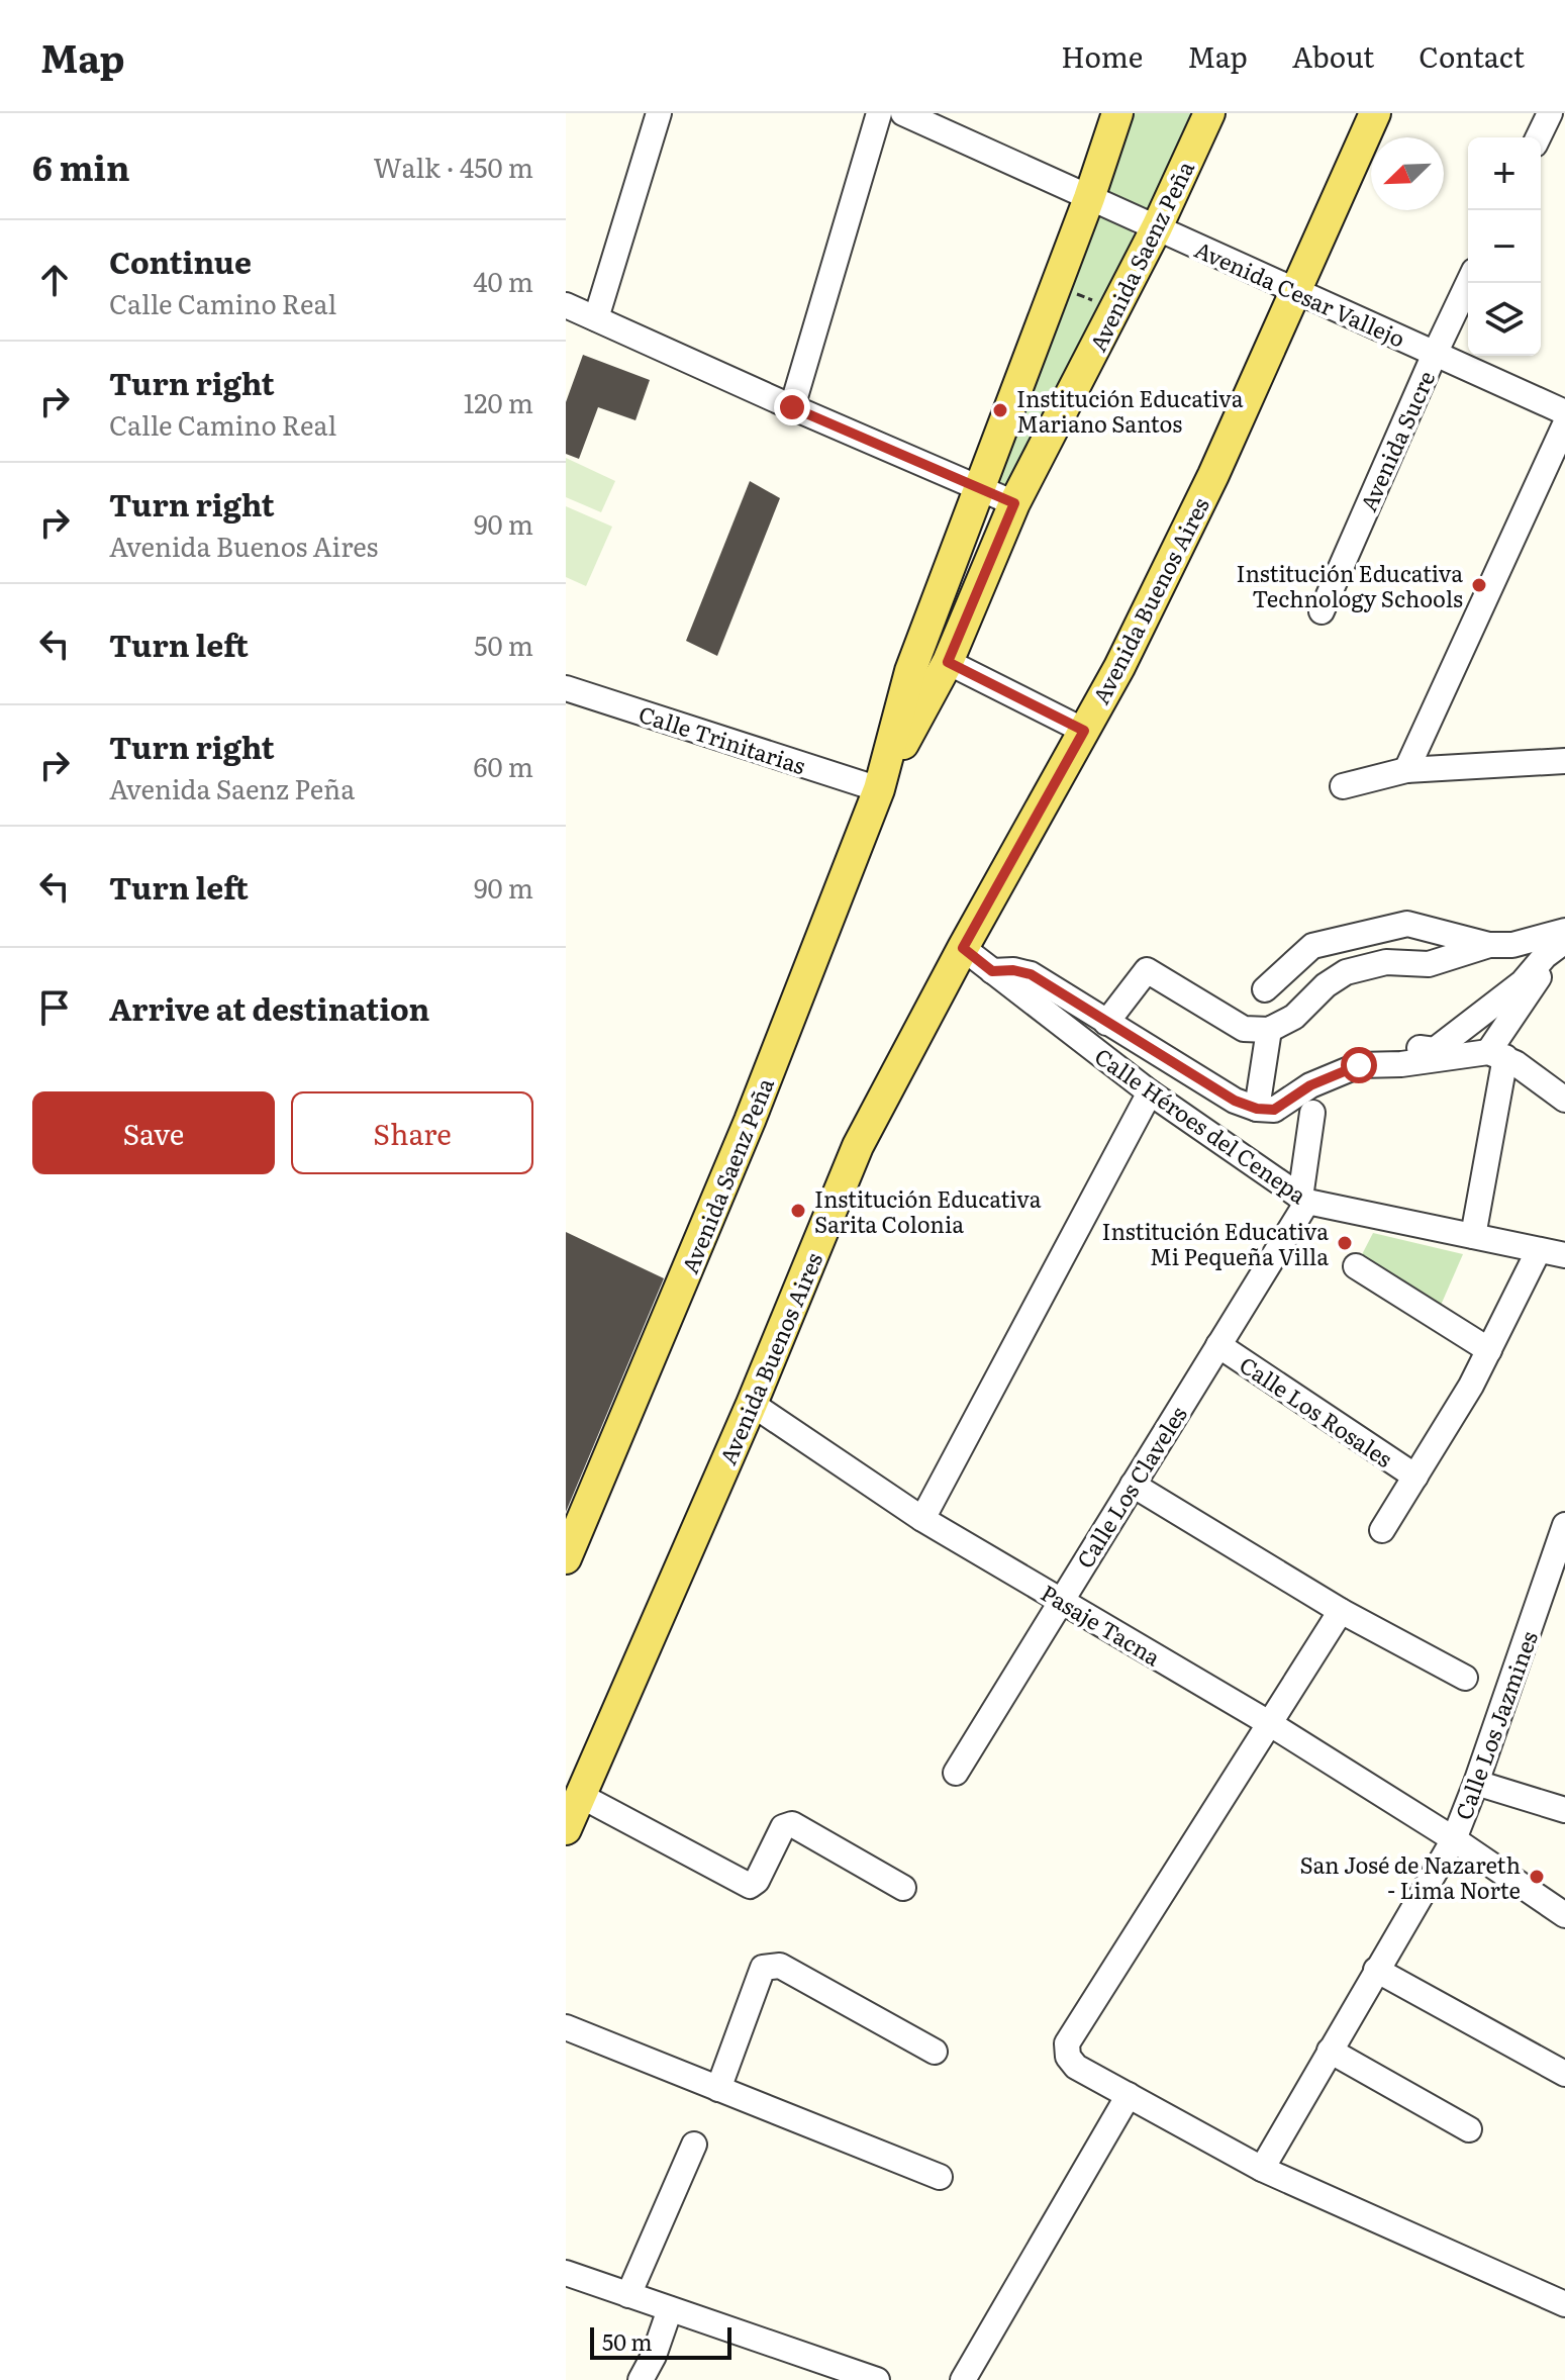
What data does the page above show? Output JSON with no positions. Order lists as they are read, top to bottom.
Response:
{
  "streets": {
    "main road": ["Avenida Saenz Peña", "Avenida Buenos Aires"],
    "street": [
      "Avenida Cesar Vallejo",
      "Avenida Sucre",
      "Calle Trinitarias",
      "Calle Héroes del Cenepa",
      "Calle Los Rosales",
      "Calle Los Claveles",
      "Pasaje Tacna",
      "Calle Los Jazmines"
    ]
  },
  "crossings": [
    ["Avenida Saenz Peña", "Avenida Cesar Vallejo"],
    ["Avenida Saenz Peña", "Calle Trinitarias"],
    ["Avenida Cesar Vallejo", "Avenida Sucre"],
    ["Avenida Cesar Vallejo", "Avenida Buenos Aires"],
    ["Avenida Buenos Aires", "Calle Héroes del Cenepa"],
    ["Avenida Buenos Aires", "Pasaje Tacna"],
    ["Calle Héroes del Cenepa", "Calle Los Claveles"],
    ["Calle Los Rosales", "Calle Los Claveles"],
    ["Calle Los Claveles", "Pasaje Tacna"],
    ["Pasaje Tacna", "Calle Los Jazmines"]
  ],
  "places": [
    "Institución Educativa Mariano Santos",
    "Institución Educativa Technology Schools",
    "Institución Educativa Sarita Colonia",
    "Institución Educativa Mi Pequeña Villa",
    "San José de Nazareth - Lima Norte"
  ],
  "scale_bar": "50 m",
  "north": "bottom left",
  "page": {
    "header": "Map",
    "nav": [
      "Home",
      "Map",
      "About",
      "Contact"
    ],
    "heading": ["6 min", "Walk · 450 m"],
    "map_buttons": ["+", "−"],
    "list": [
      ["Continue", "Calle Camino Real", "40 m"],
      ["Turn right", "Calle Camino Real", "120 m"],
      ["Turn right", "Avenida Buenos Aires", "90 m"],
      ["Turn left", "50 m"],
      ["Turn right", "Avenida Saenz Peña", "60 m"],
      ["Turn left", "90 m"],
      "Arrive at destination"
    ],
    "buttons": ["Save", "Share"],
    "scale": "50 m"
  }
}
